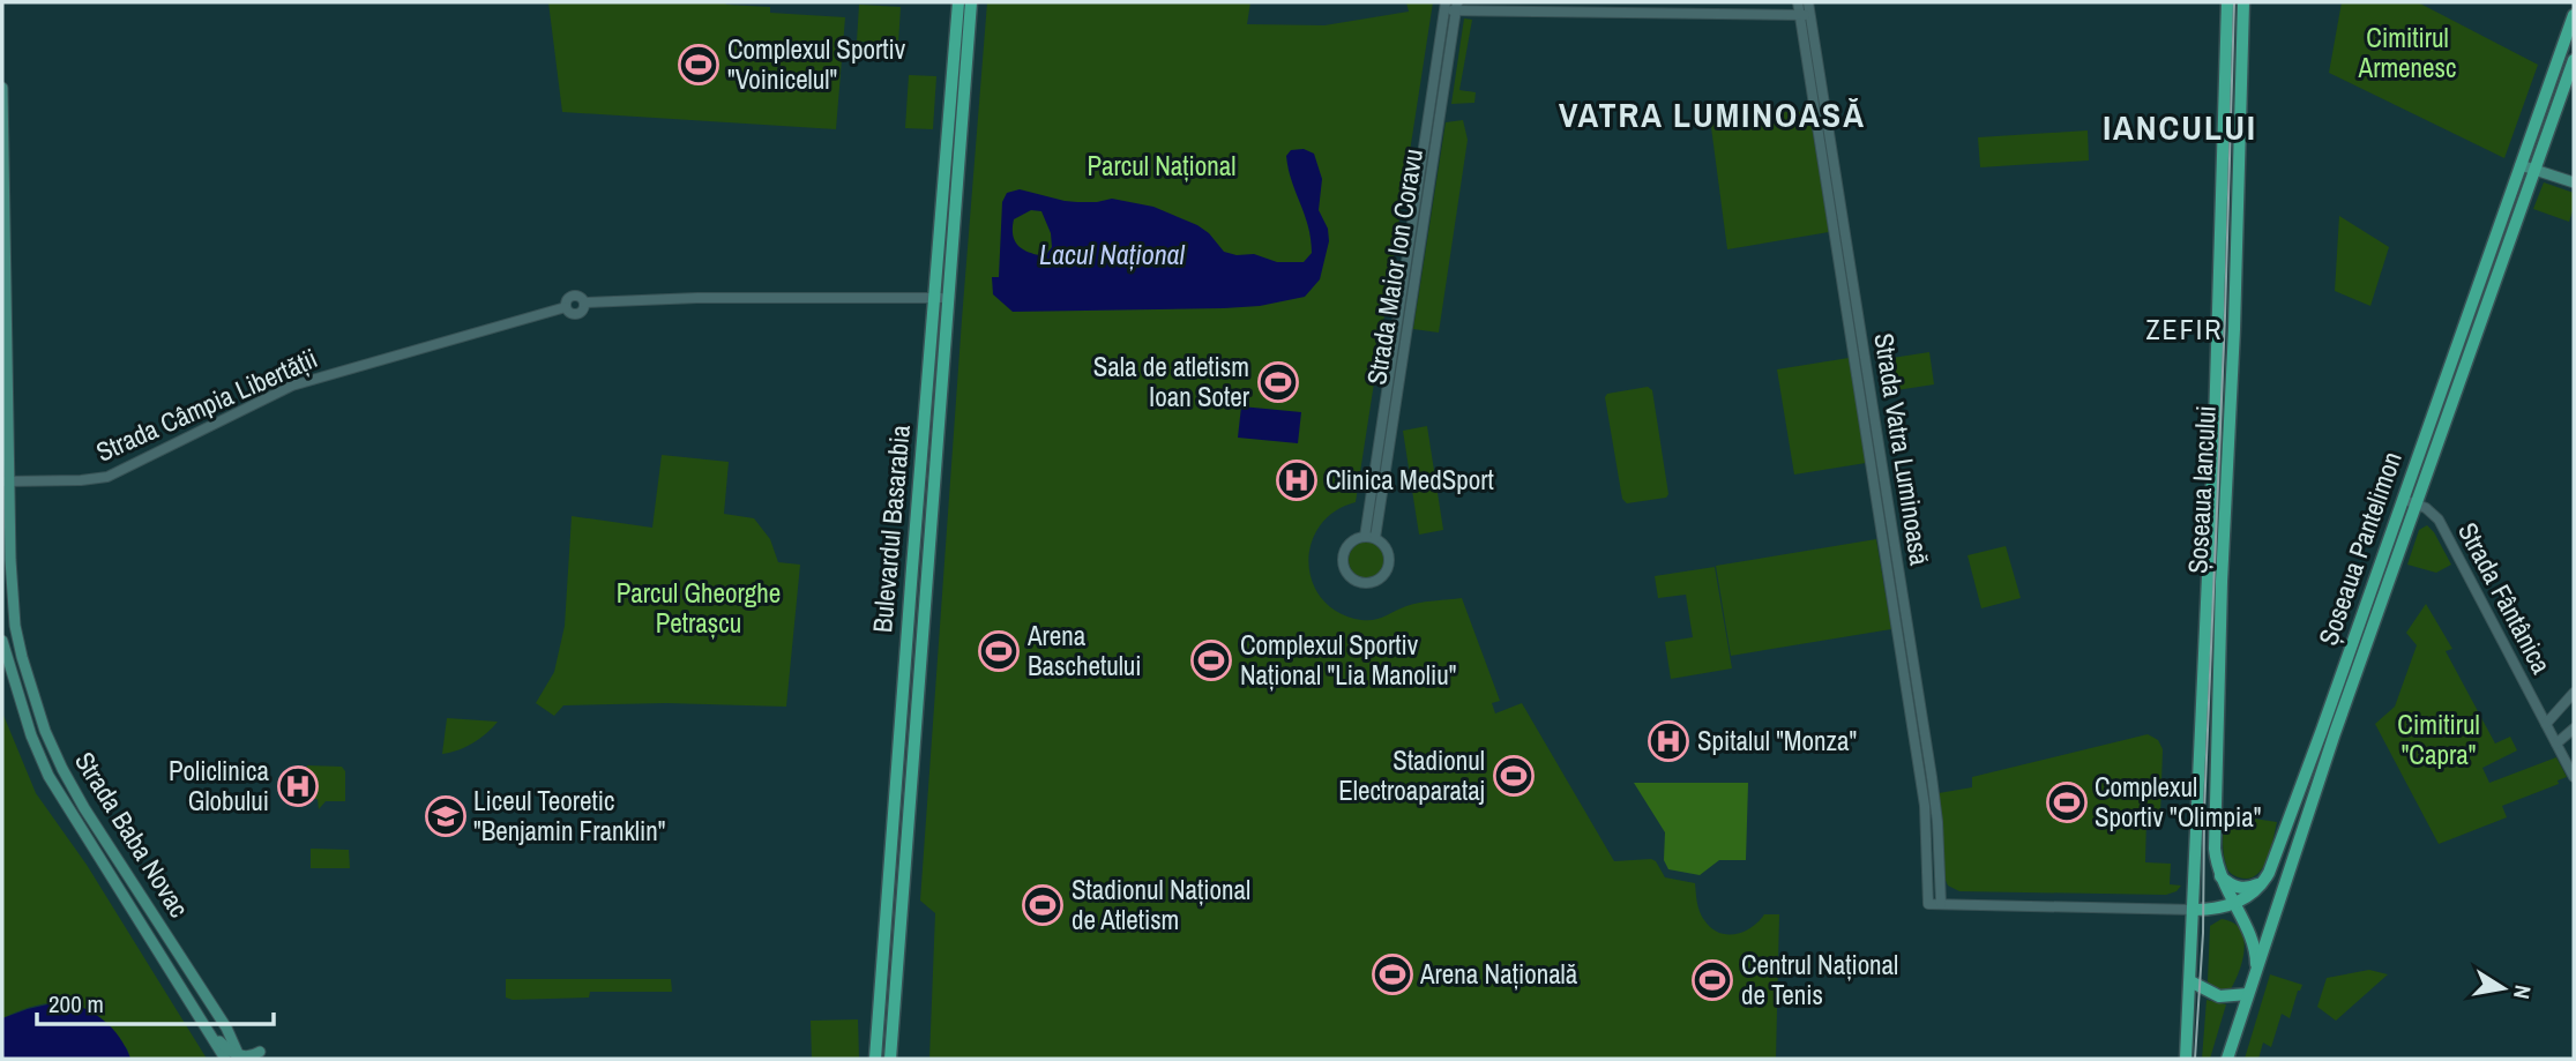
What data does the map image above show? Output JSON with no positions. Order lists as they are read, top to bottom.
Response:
{
  "streets": {
    "main road": [
      "Șoseaua Iancului",
      "Bulevardul Basarabia",
      "Șoseaua Pantelimon",
      "Strada Baba Novac"
    ],
    "street": [
      "Strada Maior Ion Coravu",
      "Strada Câmpia Libertății",
      "Strada Vatra Luminoasă",
      "Strada Fântânica"
    ]
  },
  "crossings": [
    ["Strada Câmpia Libertății", "Bulevardul Basarabia"],
    ["Strada Câmpia Libertății", "Strada Baba Novac"],
    ["Șoseaua Iancului", "Șoseaua Pantelimon"],
    ["Șoseaua Pantelimon", "Strada Fântânica"]
  ],
  "districts": ["VATRA LUMINOASĂ", "IANCULUI", "ZEFIR"],
  "water": ["Lacul Național"],
  "parks": [
    "Cimitirul Armenesc",
    "Parcul Național",
    "Parcul Gheorghe Petrașcu",
    "Cimitirul \"Capra\""
  ],
  "places": {
    "sports": [
      "Complexul Sportiv \"Voinicelul\"",
      "Sala de atletism Ioan Soter",
      "Arena Baschetului",
      "Complexul Sportiv Național \"Lia Manoliu\"",
      "Stadionul Electroaparataj",
      "Complexul Sportiv \"Olimpia\"",
      "Stadionul Național de Atletism",
      "Arena Națională",
      "Centrul Național de Tenis"
    ],
    "hospital": ["Clinica MedSport", "Spitalul \"Monza\"", "Policlinica Globului"],
    "school or university": ["Liceul Teoretic \"Benjamin Franklin\""]
  },
  "scale_bar": "200 m",
  "north": "right"
}
